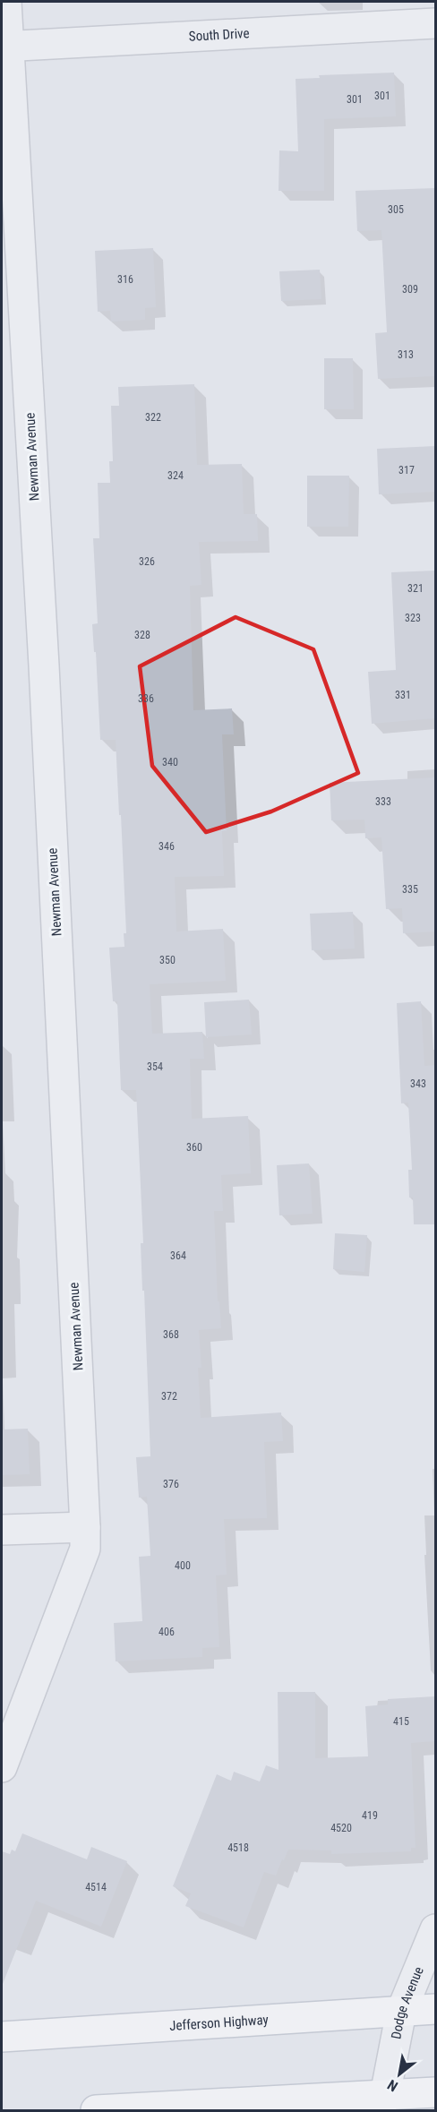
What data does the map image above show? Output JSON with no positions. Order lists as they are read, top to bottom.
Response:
{
  "streets": {
    "main road": ["Jefferson Highway"],
    "street": ["South Drive", "Newman Avenue", "Dodge Avenue"]
  },
  "crossings": [
    ["South Drive", "Newman Avenue"],
    ["Dodge Avenue", "Jefferson Highway"]
  ],
  "house_numbers": [
    "301",
    "301",
    "305",
    "316",
    "309",
    "313",
    "322",
    "317",
    "324",
    "326",
    "321",
    "323",
    "328",
    "331",
    "336",
    "340",
    "333",
    "346",
    "335",
    "350",
    "354",
    "343",
    "360",
    "364",
    "368",
    "372",
    "376",
    "400",
    "406",
    "415",
    "419",
    "4520",
    "4518",
    "4514"
  ],
  "north": "bottom left"
}
